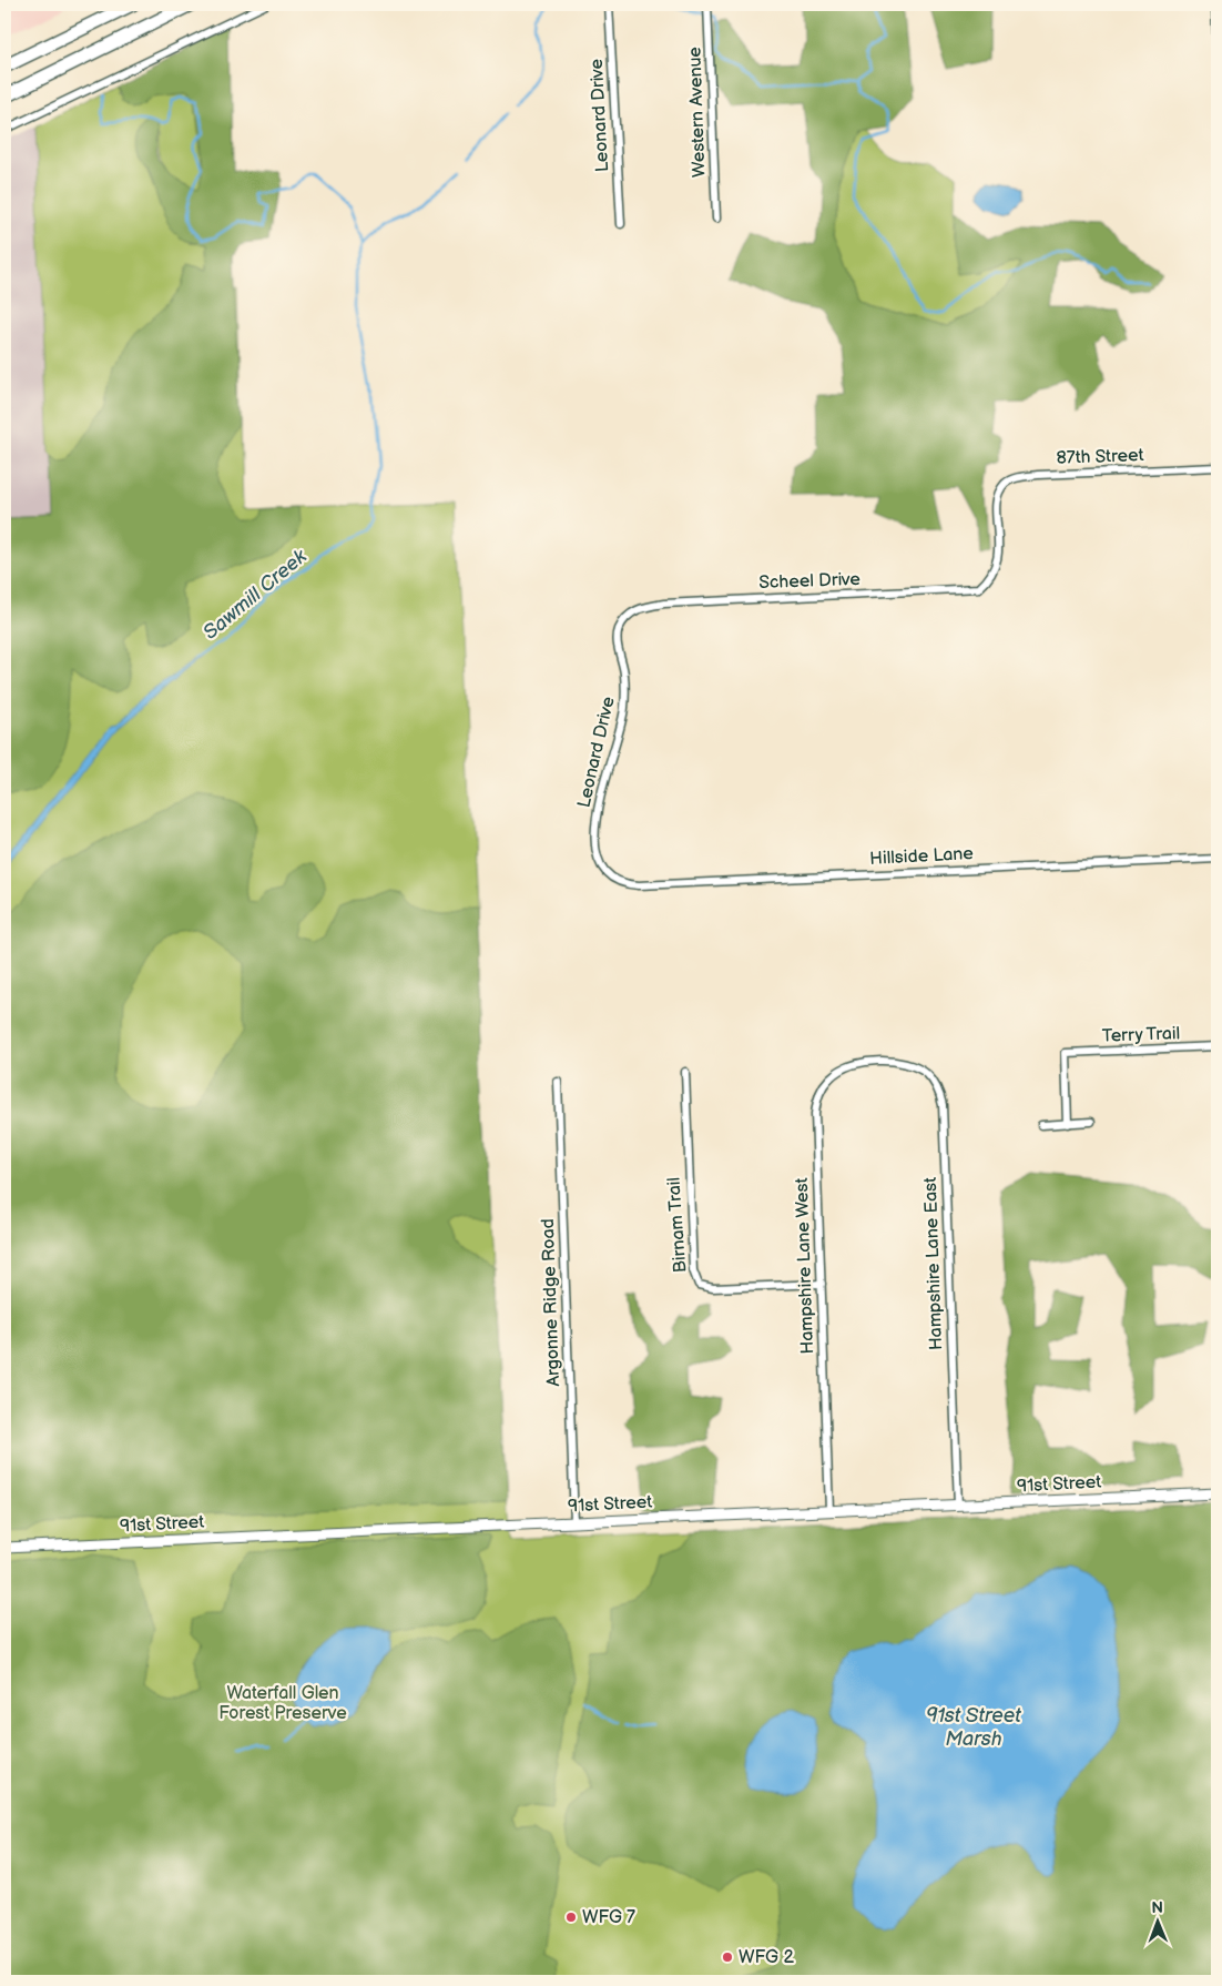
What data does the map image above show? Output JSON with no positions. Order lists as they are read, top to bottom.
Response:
{
  "streets": {
    "main road": ["91st Street"],
    "street": [
      "Western Avenue",
      "Leonard Drive",
      "87th Street",
      "Scheel Drive",
      "Hillside Lane",
      "Terry Trail",
      "Birnam Trail",
      "Hampshire Lane East",
      "Hampshire Lane West",
      "Argonne Ridge Road"
    ]
  },
  "crossings": [
    ["Leonard Drive", "Scheel Drive"],
    ["Leonard Drive", "Hillside Lane"],
    ["87th Street", "Scheel Drive"],
    ["Birnam Trail", "Hampshire Lane West"],
    ["Hampshire Lane East", "Hampshire Lane West"],
    ["Hampshire Lane East", "91st Street"],
    ["Hampshire Lane West", "91st Street"],
    ["Argonne Ridge Road", "91st Street"]
  ],
  "water": ["Sawmill Creek", "91st Street Marsh"],
  "parks": ["Waterfall Glen Forest Preserve"],
  "places": ["WFG 7", "WFG 2"],
  "north": "top"
}
